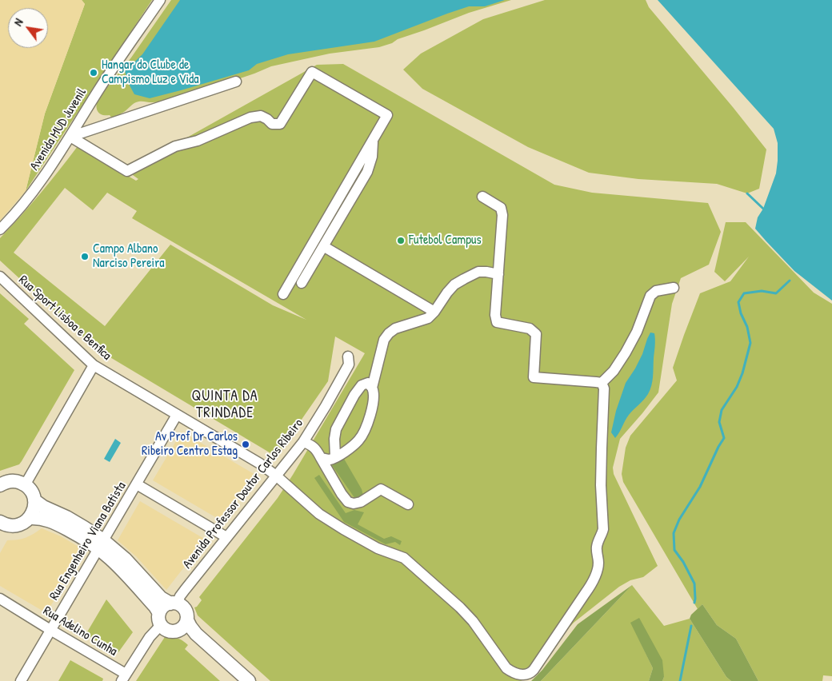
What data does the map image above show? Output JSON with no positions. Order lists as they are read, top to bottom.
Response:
{
  "streets": {
    "street": [
      "Avenida MUD Juvenil",
      "Rua Sport Lisboa e Benfica",
      "Avenida Professor Doutor Carlos Ribeiro",
      "Rua Engenheiro Viana Batista",
      "Rua Adelino Cunha"
    ]
  },
  "crossings": [
    ["Rua Sport Lisboa e Benfica", "Avenida Professor Doutor Carlos Ribeiro"],
    ["Rua Sport Lisboa e Benfica", "Rua Engenheiro Viana Batista"],
    ["Rua Engenheiro Viana Batista", "Rua Adelino Cunha"]
  ],
  "districts": ["QUINTA DA TRINDADE"],
  "places": [
    "Hangar do Clube de Campismo Luz e Vida",
    "Futebol Campus",
    "Campo Albano Narciso Pereira",
    "Av Prof Dr Carlos Ribeiro Centro Estag"
  ],
  "north": "top left"
}
